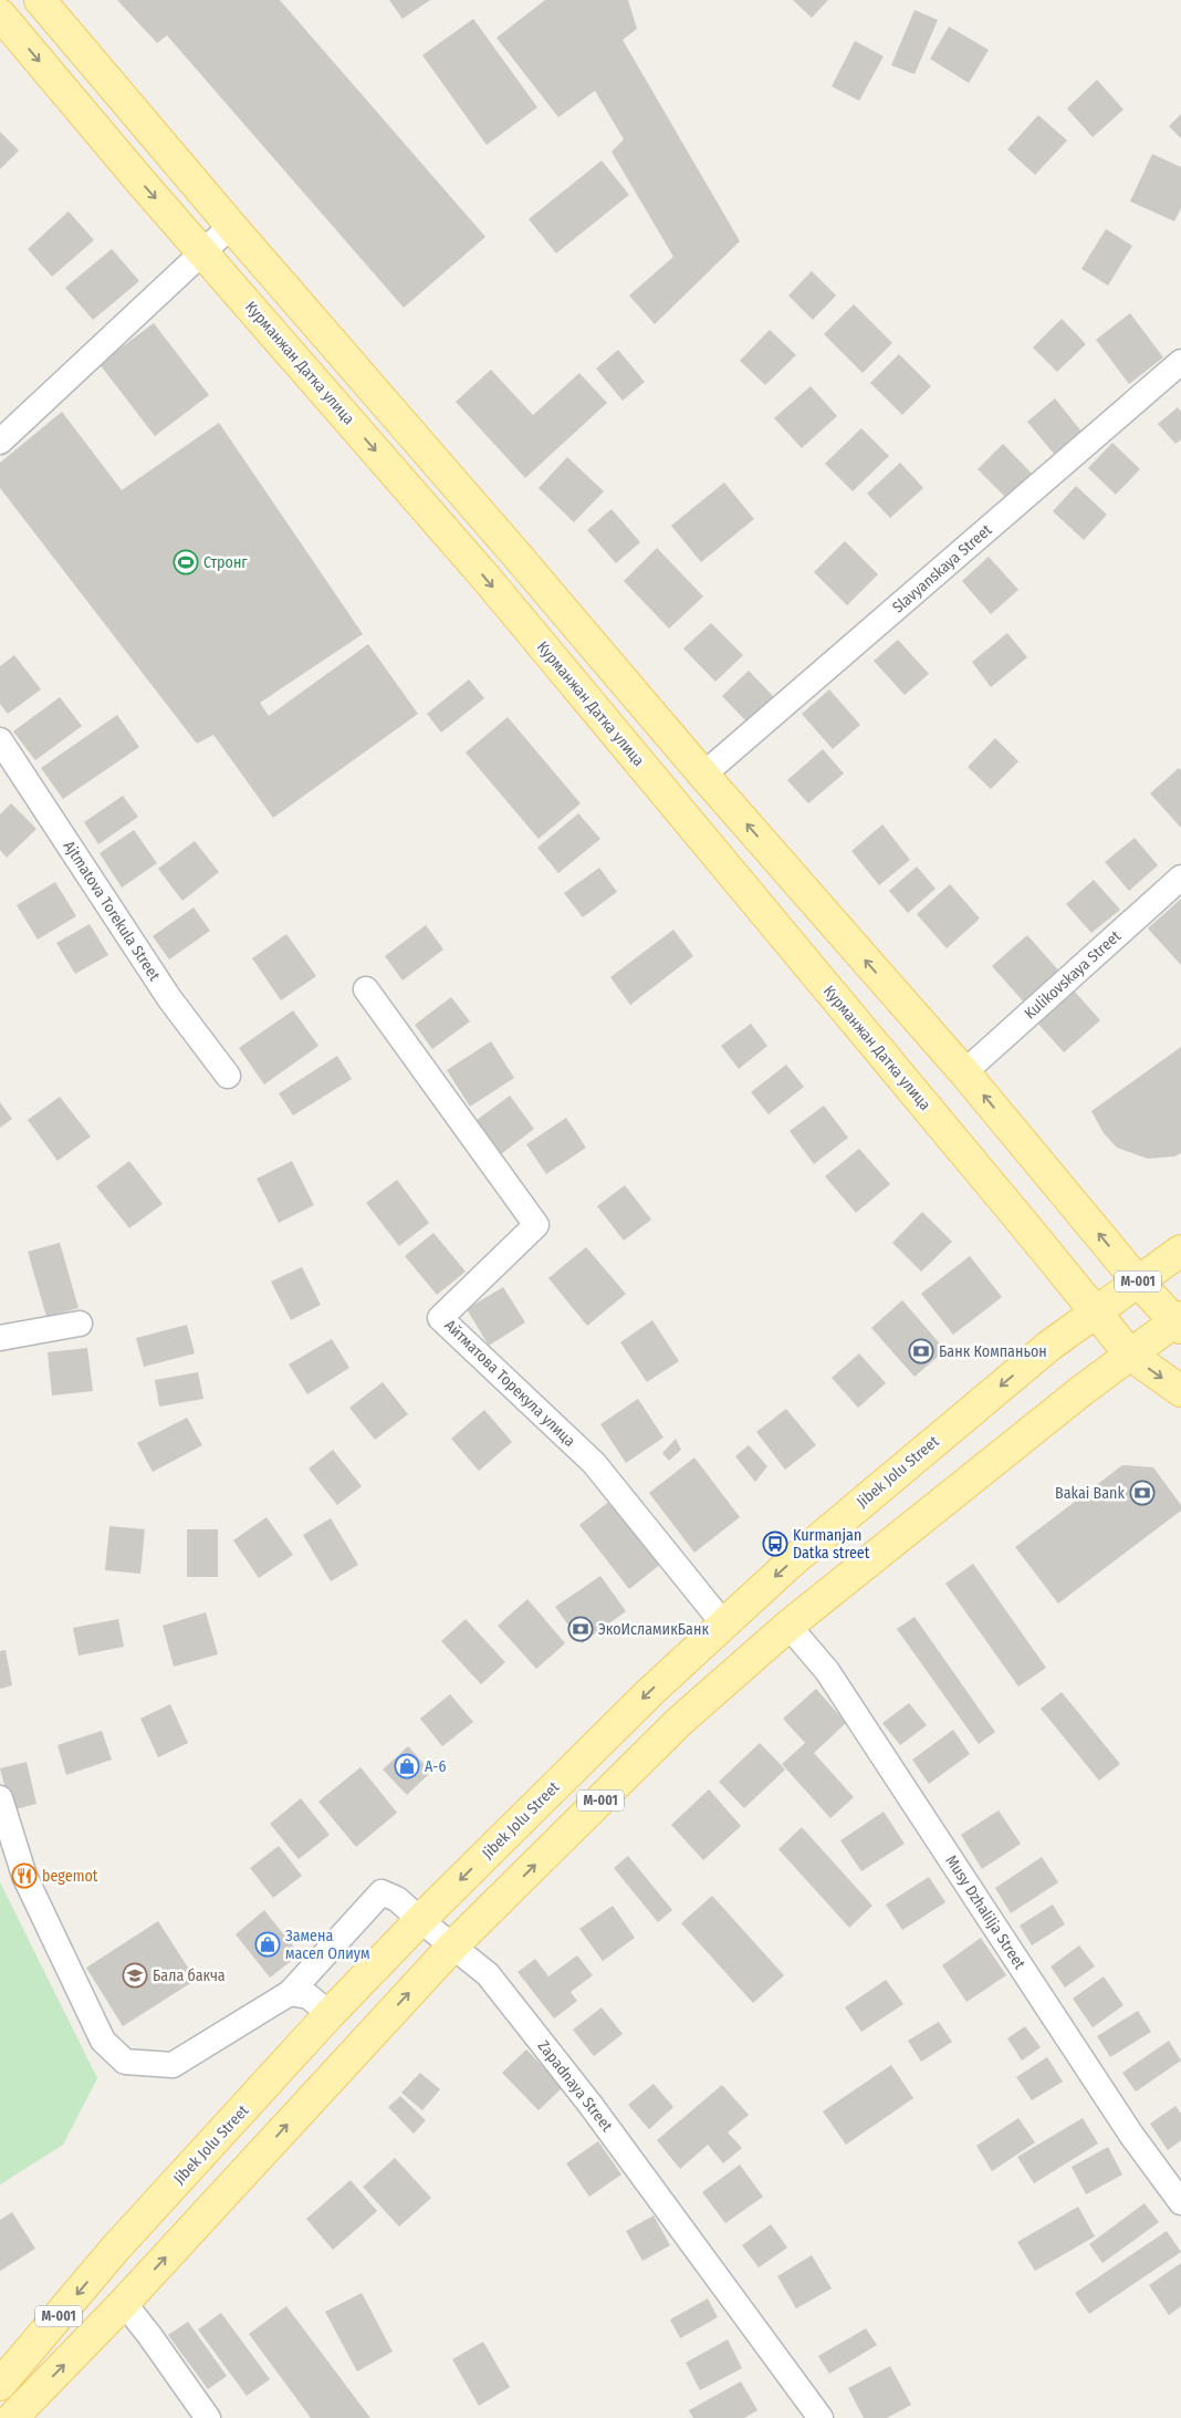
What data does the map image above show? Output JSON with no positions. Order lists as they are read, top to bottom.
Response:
{
  "streets": {
    "main road": ["Курманжан Датка улица", "М-001", "Jibek Jolu Street"],
    "street": [
      "Slavyanskaya Street",
      "Ajtmatova Torekula Street",
      "Kulikovskaya Street",
      "Айтматова Торекула улица",
      "Musy Dzhalilja Street",
      "Zapadnaya Street"
    ]
  },
  "crossings": [
    ["Курманжан Датка улица", "М-001"],
    ["Курманжан Датка улица", "Jibek Jolu Street"],
    ["М-001", "Jibek Jolu Street"],
    ["М-001", "Musy Dzhalilja Street"],
    ["М-001", "Zapadnaya Street"],
    ["Айтматова Торекула улица", "Jibek Jolu Street"],
    ["Jibek Jolu Street", "Zapadnaya Street"]
  ],
  "places": {
    "sports": ["Стронг"],
    "bank": ["Банк Компаньон", "Bakai Bank", "ЭкоИсламикБанк"],
    "bus stop": ["Kurmanjan Datka street"],
    "shop": ["А-6", "Замена масел Олиум"],
    "restaurant": ["begemot"],
    "school or university": ["Бала бакча"]
  }
}
